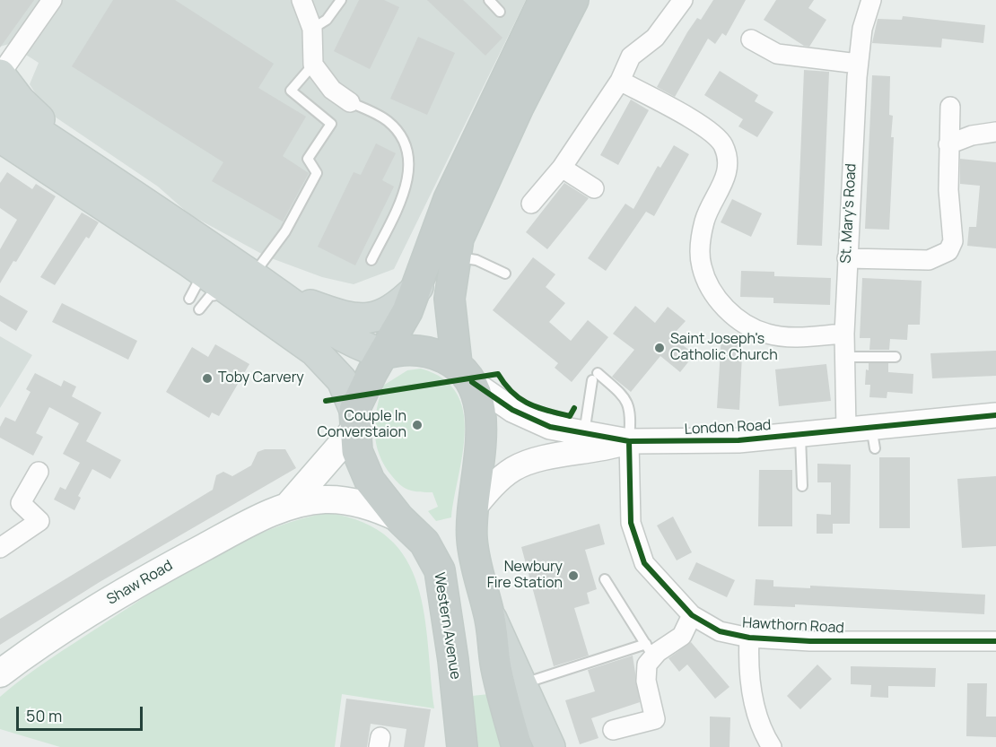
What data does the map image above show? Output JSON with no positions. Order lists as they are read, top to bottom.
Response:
{
  "streets": {
    "highway": ["Western Avenue"],
    "main road": ["Shaw Road"],
    "street": ["St. Mary's Road", "London Road", "Hawthorn Road"]
  },
  "crossings": [
    ["St. Mary's Road", "London Road"],
    ["London Road", "Hawthorn Road"],
    ["Shaw Road", "Western Avenue"]
  ],
  "places": [
    "Saint Joseph's Catholic Church",
    "Toby Carvery",
    "Couple In Converstaion",
    "Newbury Fire Station"
  ],
  "scale_bar": "50 m"
}
